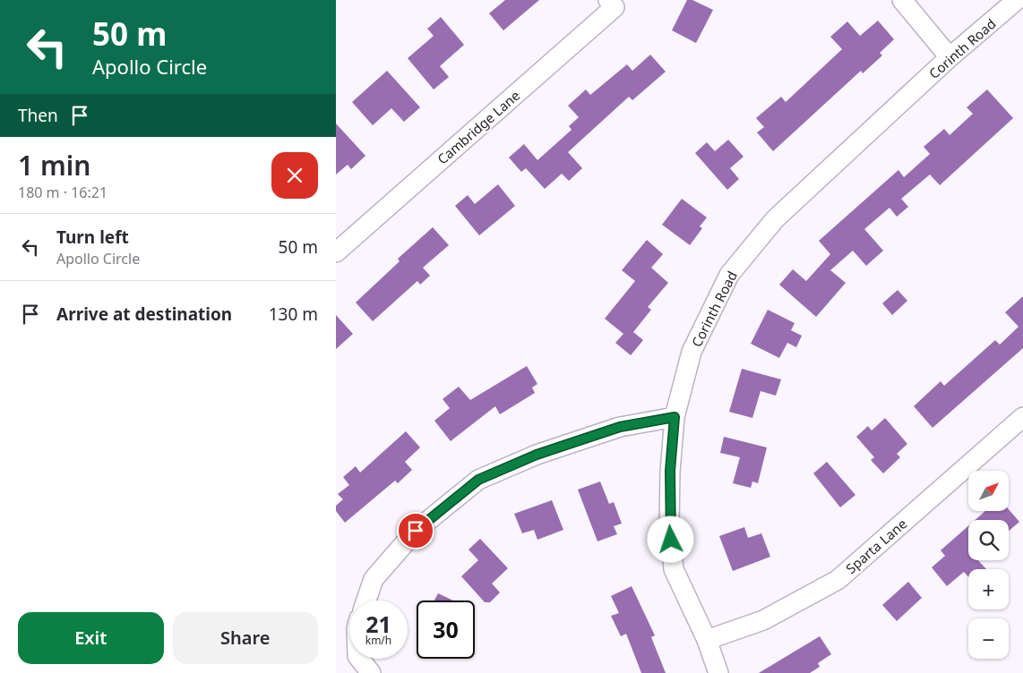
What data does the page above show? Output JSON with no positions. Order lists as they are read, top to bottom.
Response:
{
  "streets": {
    "street": ["Corinth Road", "Cambridge Lane", "Sparta Lane"]
  },
  "crossings": [
    ["Corinth Road", "Sparta Lane"]
  ],
  "north": "top right",
  "page": {
    "turn": ["50 m", "Apollo Circle"],
    "then": "Then",
    "heading": ["1 min", "180 m · 16:21"],
    "list": [
      {
        "name": "Turn left",
        "note": "Apollo Circle",
        "value": "50 m"
      },
      {
        "name": "Arrive at destination",
        "value": "130 m"
      }
    ],
    "map_buttons": ["+", "−"],
    "speed": "21 km/h",
    "limit": "30",
    "buttons": ["Exit", "Share"]
  }
}
